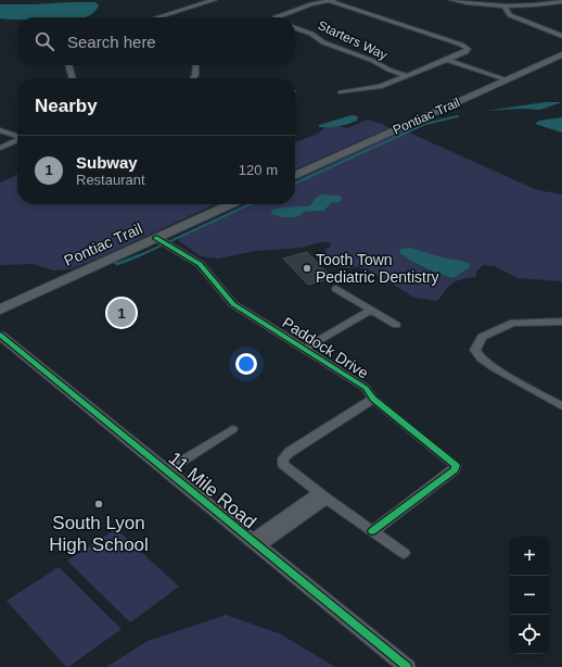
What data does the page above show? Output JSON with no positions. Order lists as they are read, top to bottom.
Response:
{
  "streets": {
    "main road": ["Pontiac Trail"],
    "street": ["Starters Way", "Paddock Drive", "11 Mile Road"]
  },
  "crossings": [
    ["Pontiac Trail", "Paddock Drive"]
  ],
  "places": ["Tooth Town Pediatric Dentistry", "South Lyon High School"],
  "page": {
    "search": "Search here",
    "heading": "Nearby",
    "list": [
      {
        "mark": "1",
        "name": "Subway",
        "note": "Restaurant",
        "value": "120 m"
      }
    ],
    "pins": "1",
    "map_buttons": ["+", "−"]
  }
}
